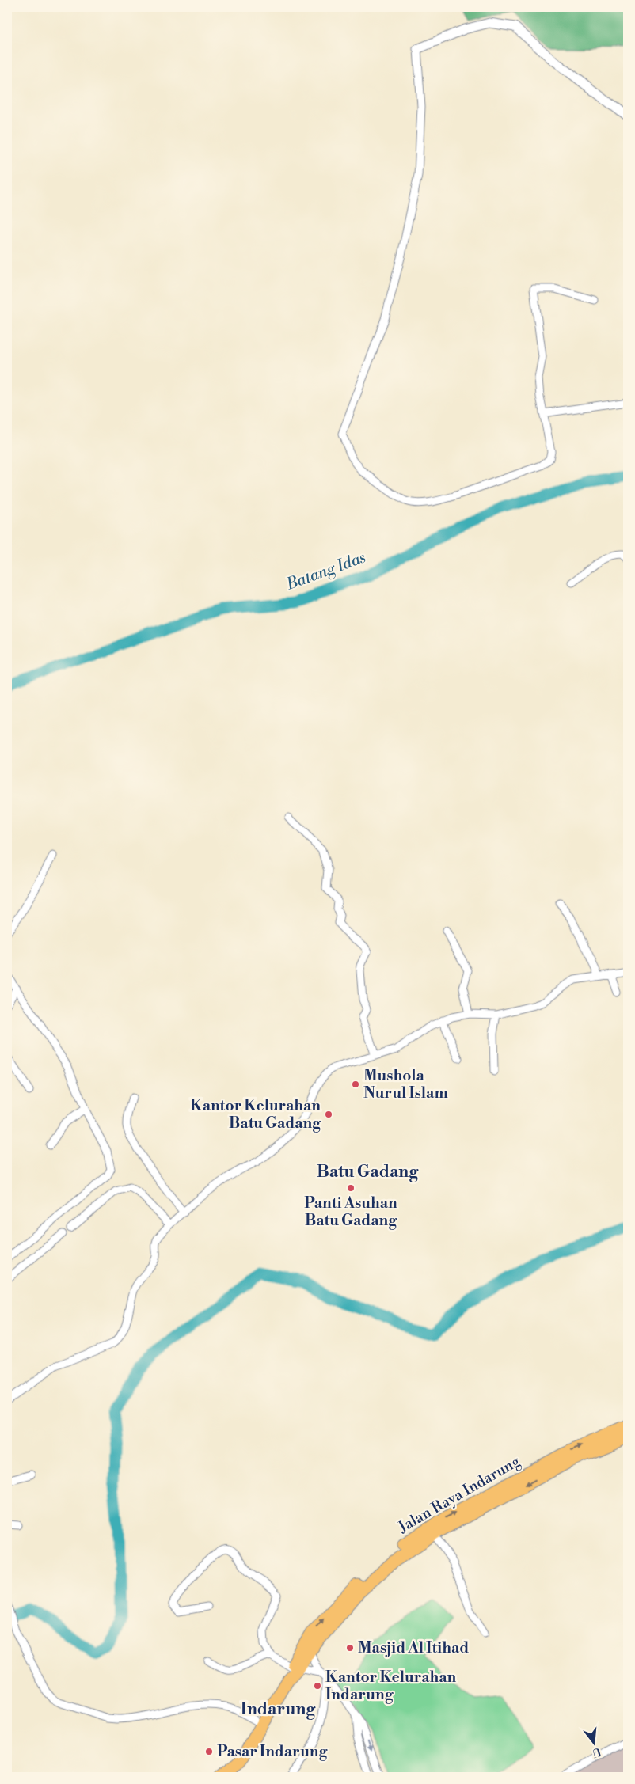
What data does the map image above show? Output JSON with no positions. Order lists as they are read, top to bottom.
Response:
{
  "streets": {
    "highway": ["Jalan Raya Indarung"]
  },
  "districts": ["Batu Gadang", "Indarung"],
  "water": ["Batang Idas"],
  "places": [
    "Mushola Nurul Islam",
    "Kantor Kelurahan Batu Gadang",
    "Panti Asuhan Batu Gadang",
    "Masjid Al Itihad",
    "Kantor Kelurahan Indarung",
    "Pasar Indarung"
  ],
  "north": "bottom"
}
